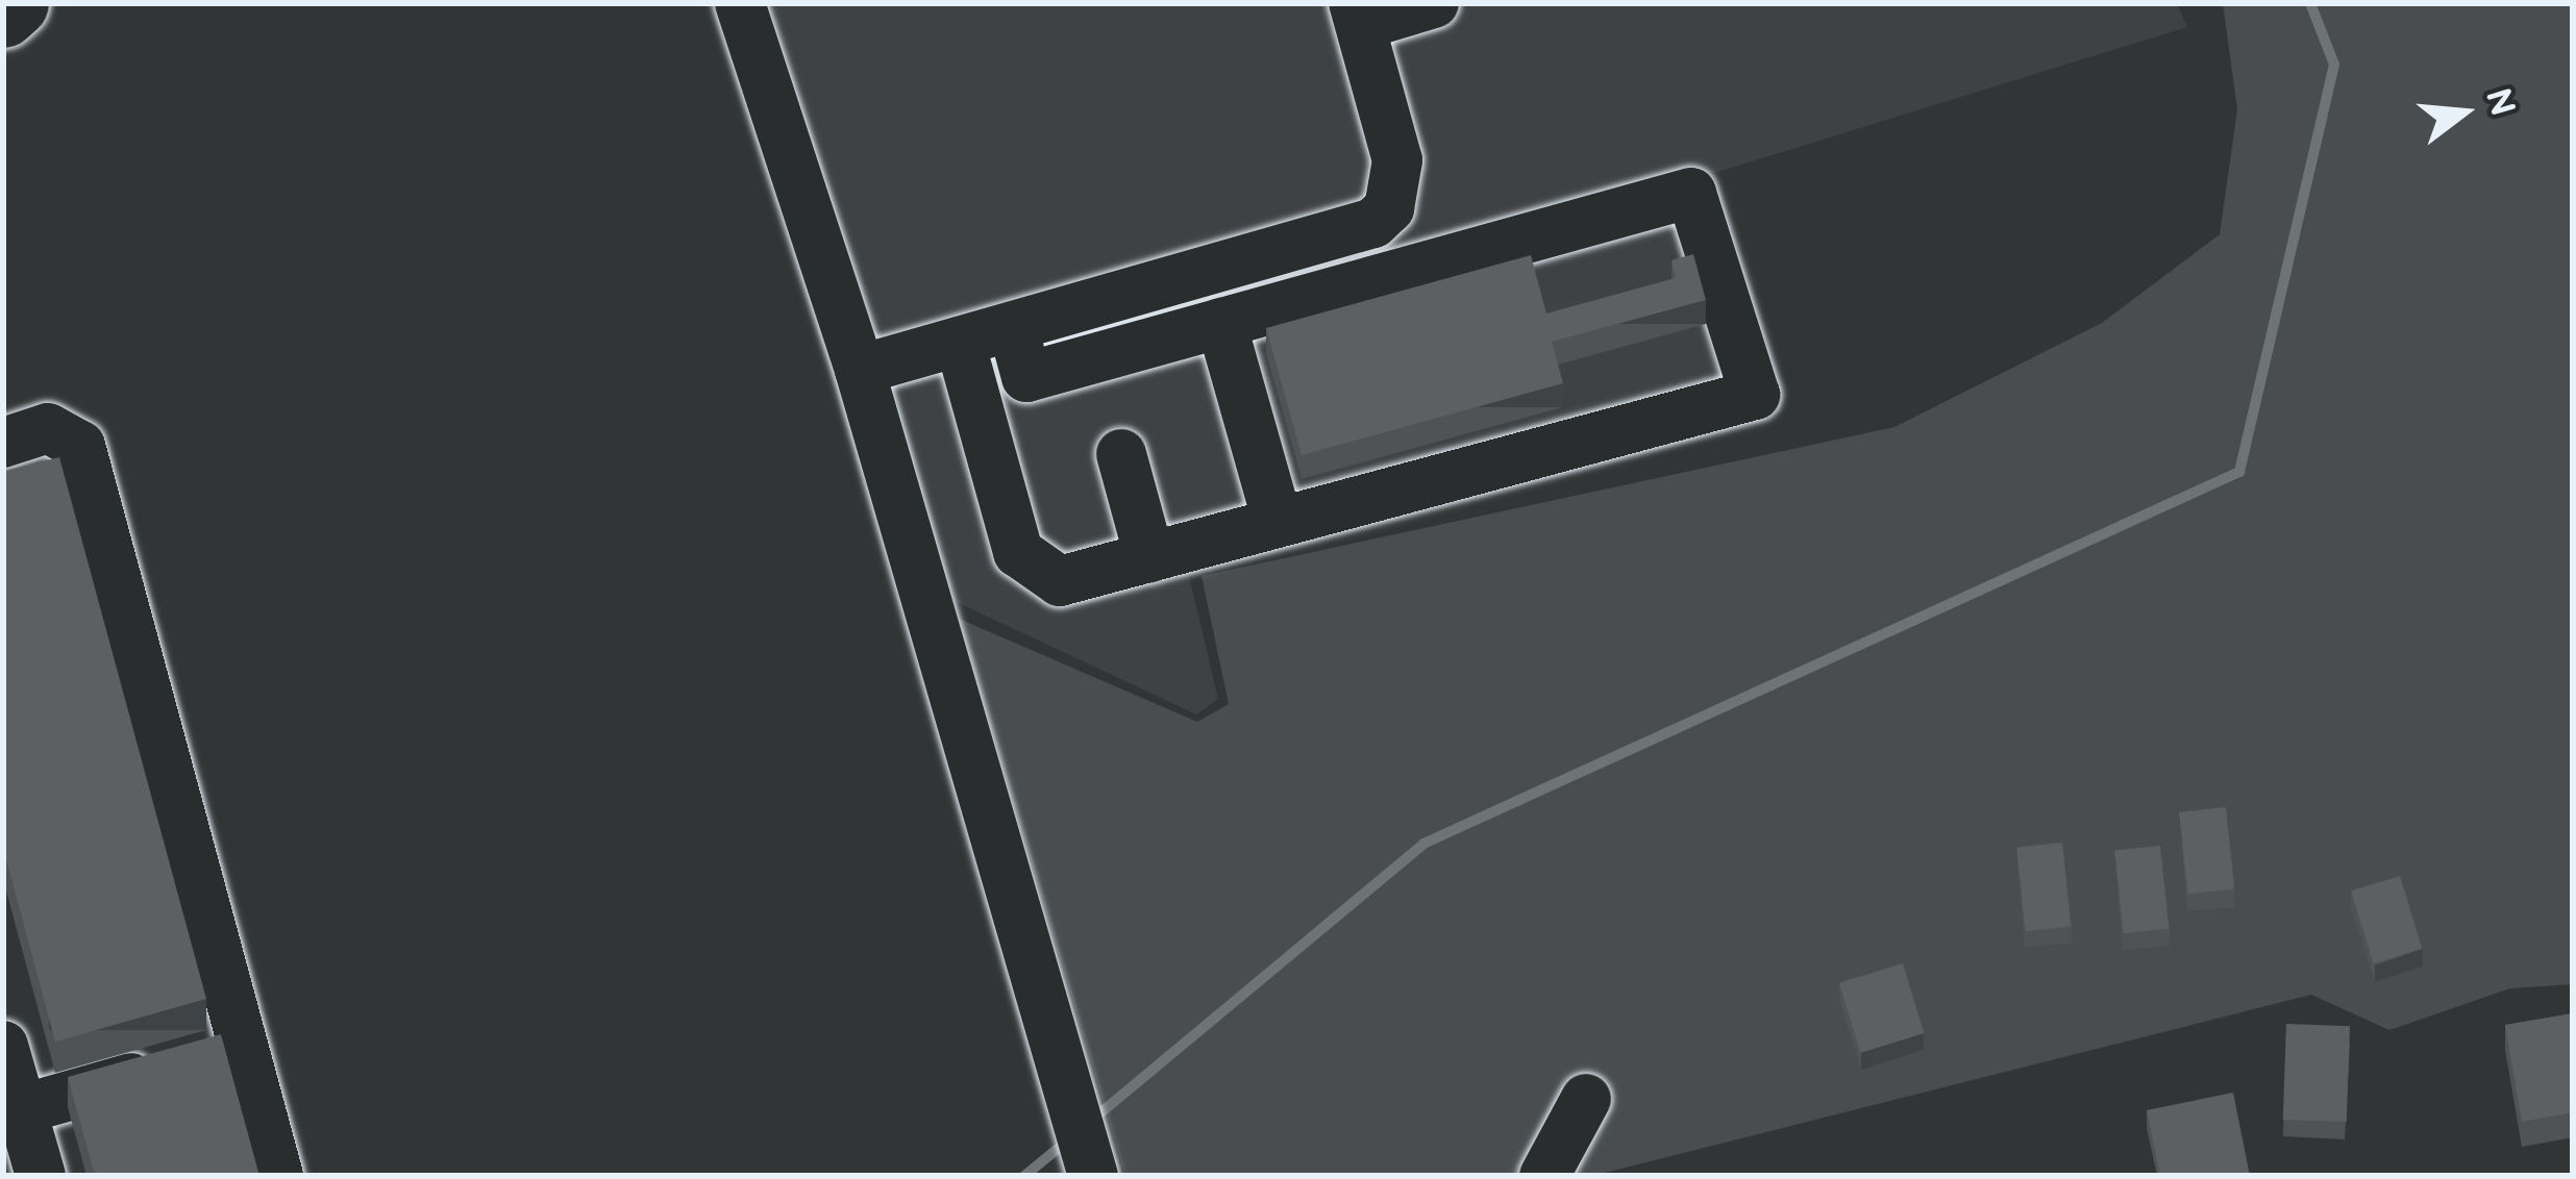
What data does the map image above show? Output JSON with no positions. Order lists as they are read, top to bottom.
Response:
{
  "north": "right"
}
